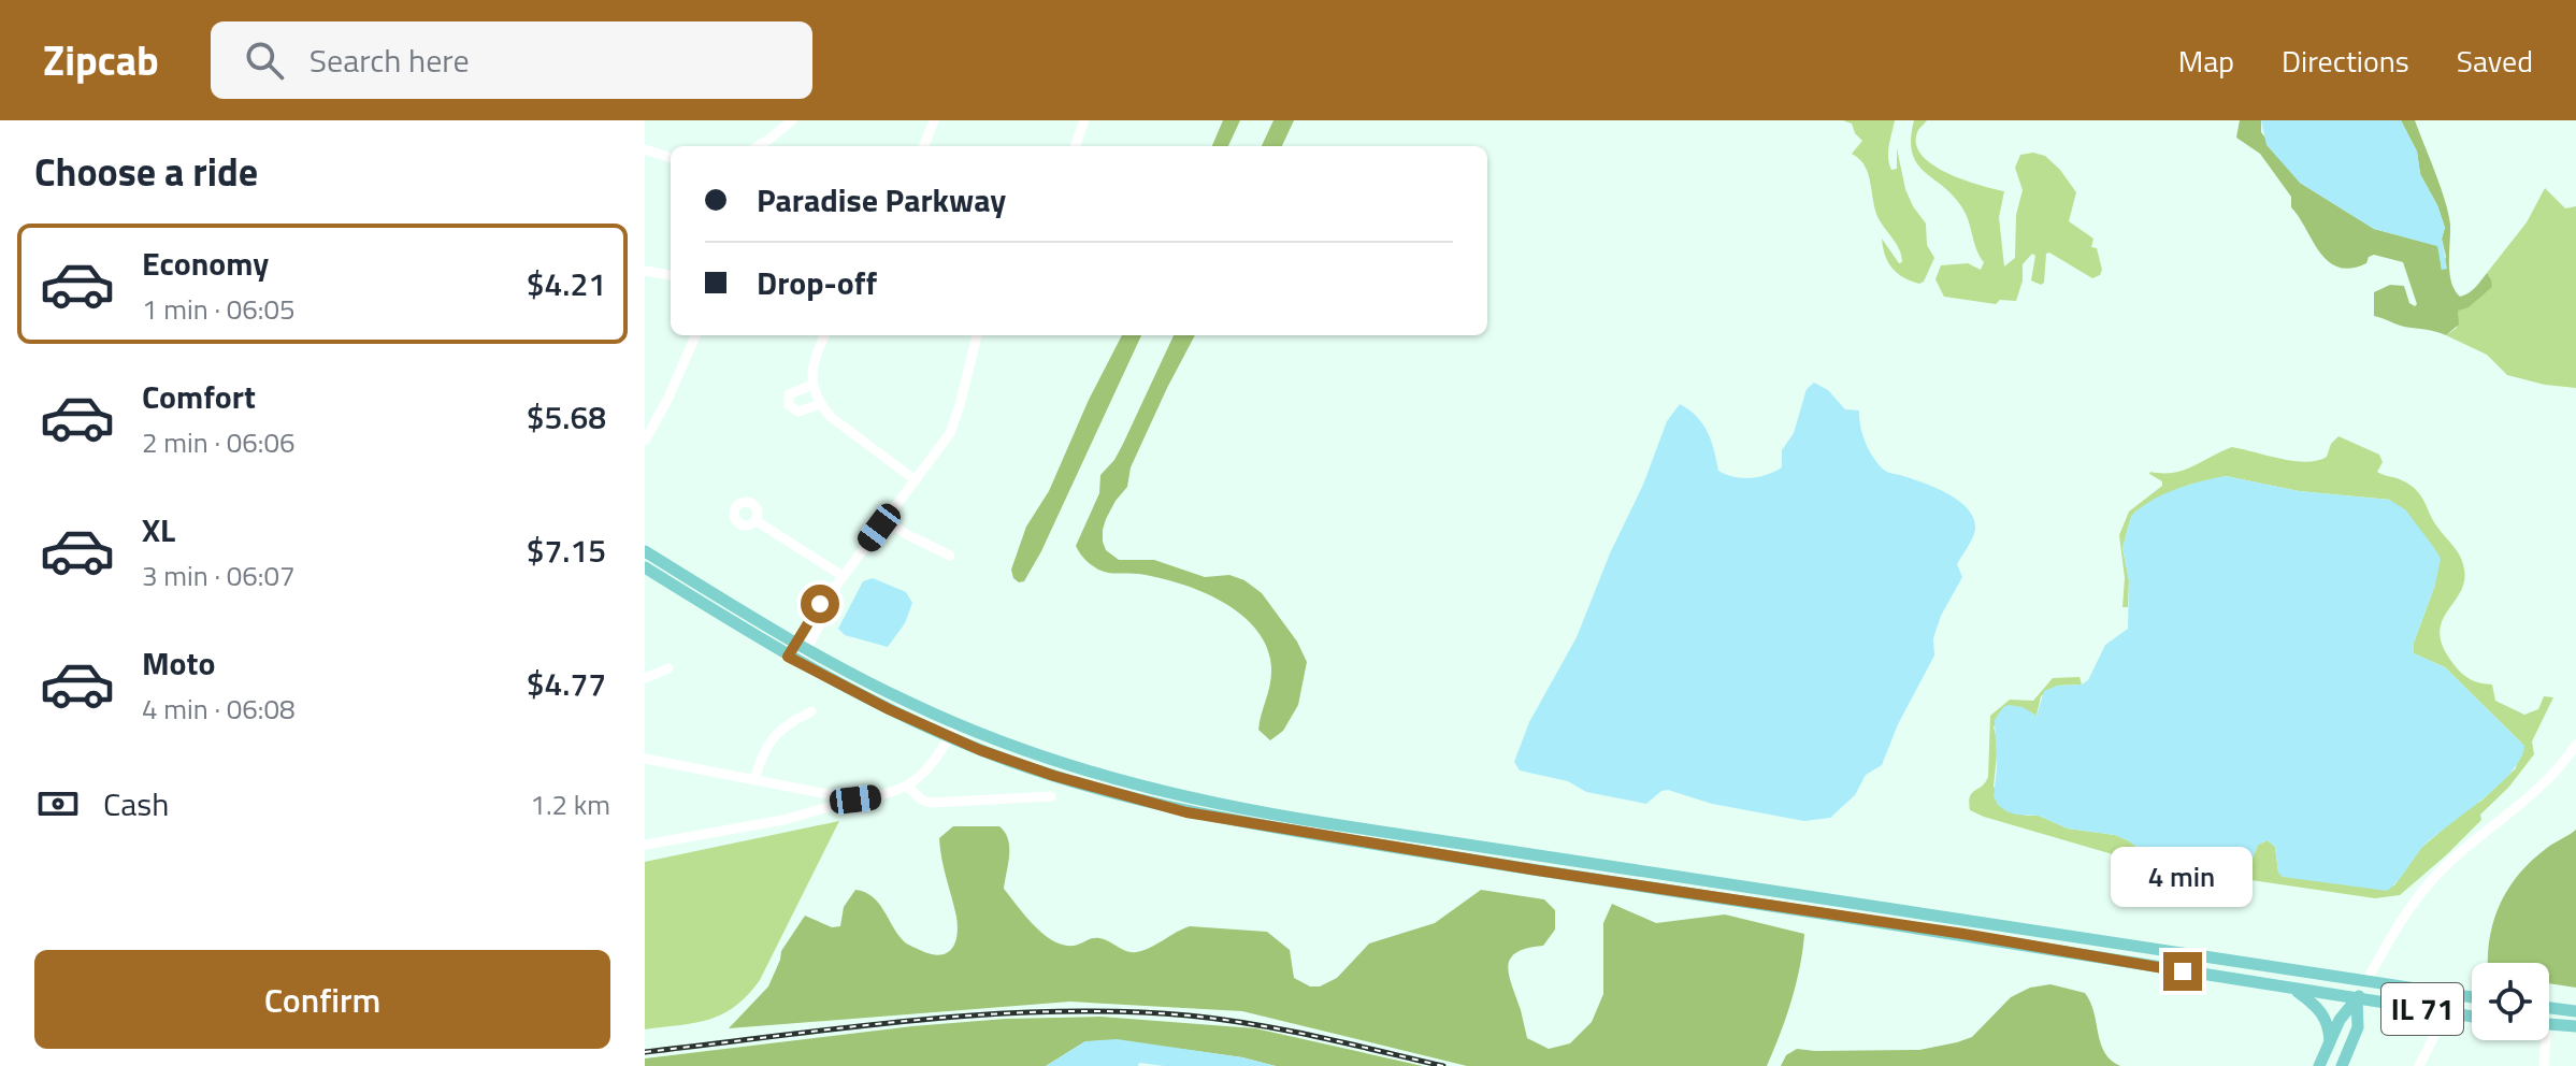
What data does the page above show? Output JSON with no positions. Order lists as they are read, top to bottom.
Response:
{
  "streets": {
    "main road": ["IL 71"]
  },
  "page": {
    "header": "Zipcab",
    "search": "Search here",
    "nav": ["Map", "Directions", "Saved"],
    "heading": "Choose a ride",
    "banner": ["Paradise Parkway", "Drop-off"],
    "list": [
      {
        "name": "Economy",
        "note": "1 min · 06:05",
        "value": "$4.21"
      },
      {
        "name": "Comfort",
        "note": "2 min · 06:06",
        "value": "$5.68"
      },
      {
        "name": "XL",
        "note": "3 min · 06:07",
        "value": "$7.15"
      },
      {
        "name": "Moto",
        "note": "4 min · 06:08",
        "value": "$4.77"
      }
    ],
    "pay": ["Cash", "1.2 km"],
    "bubble": "4 min",
    "buttons": "Confirm"
  }
}
